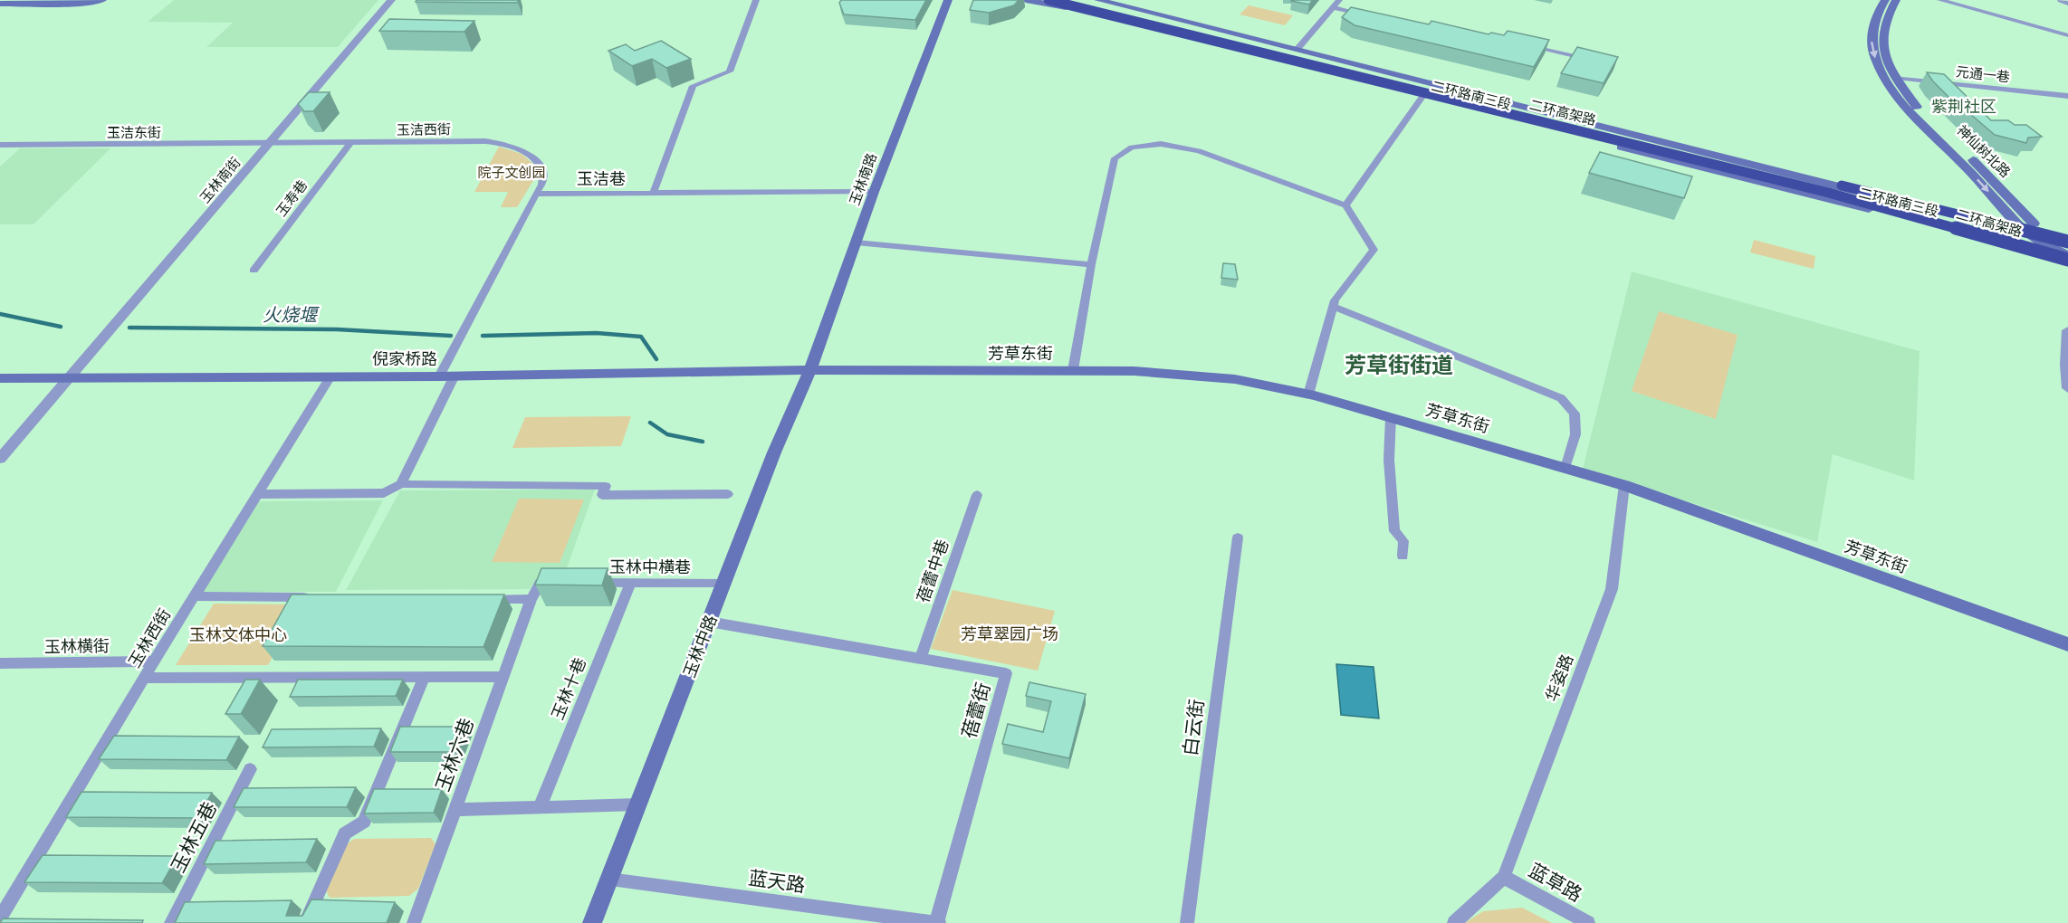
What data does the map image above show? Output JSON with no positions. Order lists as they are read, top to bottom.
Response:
{
  "streets": {
    "highway": ["二环高架路"],
    "main road": [
      "二环路南三段",
      "神仙树北路",
      "玉林南路",
      "芳草东街",
      "倪家桥路",
      "玉林中路"
    ],
    "street": [
      "元通一巷",
      "玉洁西街",
      "玉洁东街",
      "玉洁巷",
      "玉林南街",
      "玉寿巷",
      "玉林中横巷",
      "蓓蕾中巷",
      "玉林西街",
      "玉林横街",
      "华姿路",
      "玉林十巷",
      "蓓蕾街",
      "白云街",
      "玉林六巷",
      "玉林五巷",
      "蓝天路",
      "蓝草路"
    ]
  },
  "crossings": [
    ["元通一巷", "神仙树北路"],
    ["二环路南三段", "二环高架路"],
    ["二环路南三段", "神仙树北路"],
    ["二环高架路", "神仙树北路"],
    ["玉洁西街", "玉洁东街"],
    ["玉洁西街", "玉洁巷"],
    ["玉洁西街", "玉林南街"],
    ["玉洁西街", "玉寿巷"],
    ["玉洁东街", "玉林南街"],
    ["玉洁巷", "玉林南路"],
    ["玉林南路", "芳草东街"],
    ["玉林南路", "倪家桥路"],
    ["玉林南路", "玉林中路"],
    ["玉林南街", "倪家桥路"],
    ["芳草东街", "倪家桥路"],
    ["芳草东街", "玉林中路"],
    ["芳草东街", "华姿路"],
    ["倪家桥路", "玉林西街"],
    ["倪家桥路", "玉林中路"],
    ["玉林中横巷", "玉林中路"],
    ["玉林中横巷", "玉林十巷"],
    ["蓓蕾中巷", "蓓蕾街"],
    ["玉林西街", "玉林横街"],
    ["玉林中路", "蓓蕾街"],
    ["玉林中路", "蓝天路"],
    ["华姿路", "蓝草路"],
    ["蓓蕾街", "蓝天路"]
  ],
  "districts": ["紫荆社区", "芳草街街道"],
  "water": ["火烧堰"],
  "parks": ["院子文创园", "芳草翠园广场", "玉林文体中心"]
}
